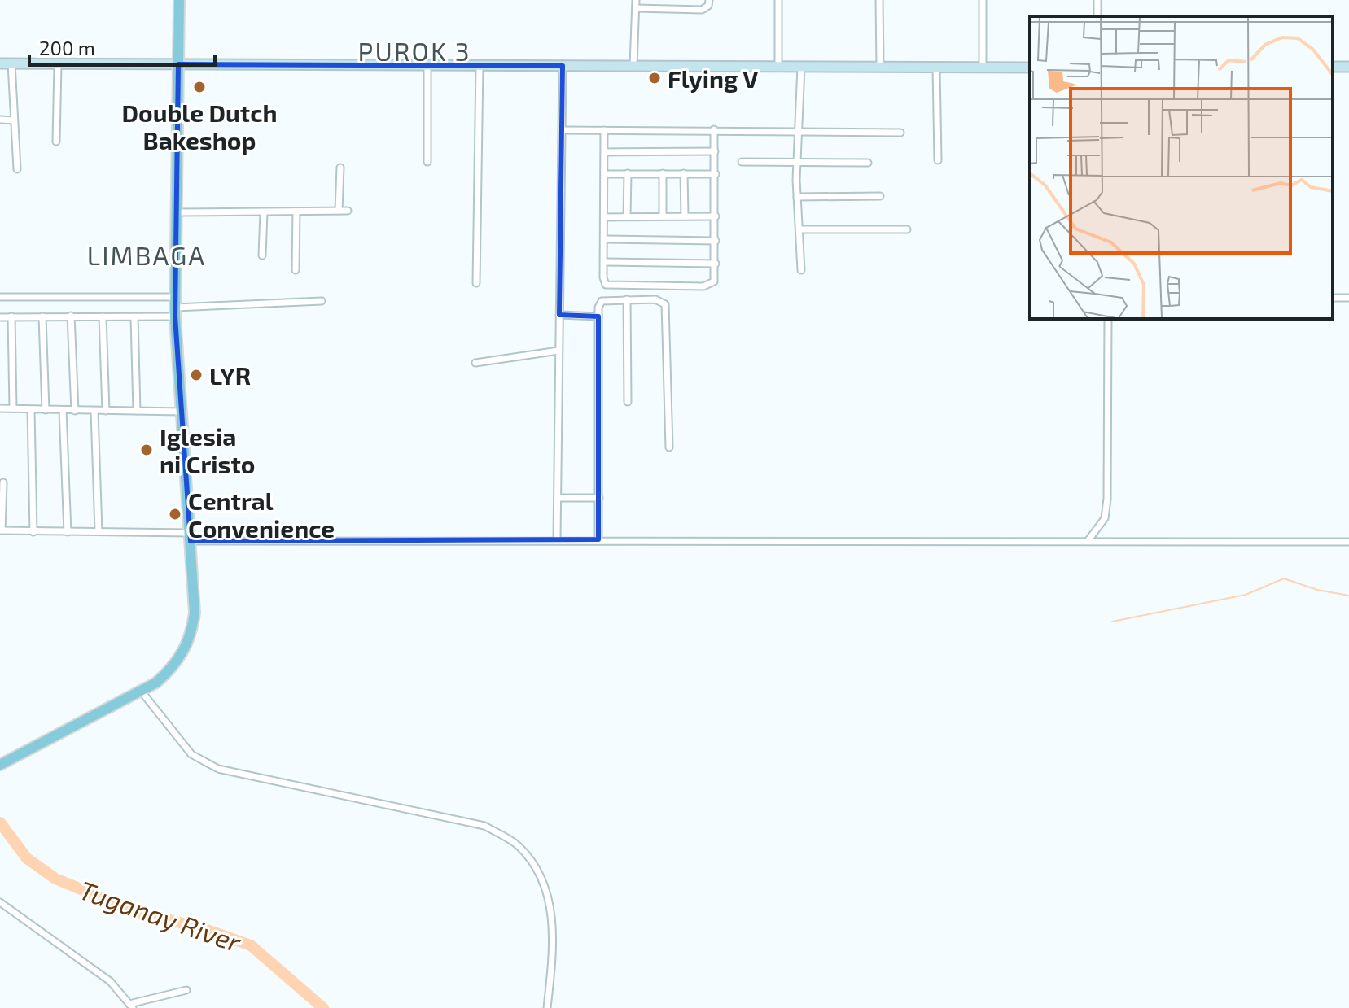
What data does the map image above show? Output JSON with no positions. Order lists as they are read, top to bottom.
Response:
{
  "districts": ["PUROK 3", "LIMBAGA"],
  "water": ["Tuganay River"],
  "places": [
    "Flying V",
    "Double Dutch Bakeshop",
    "LYR",
    "Iglesia ni Cristo",
    "Central Convenience"
  ],
  "scale_bar": "200 m"
}
